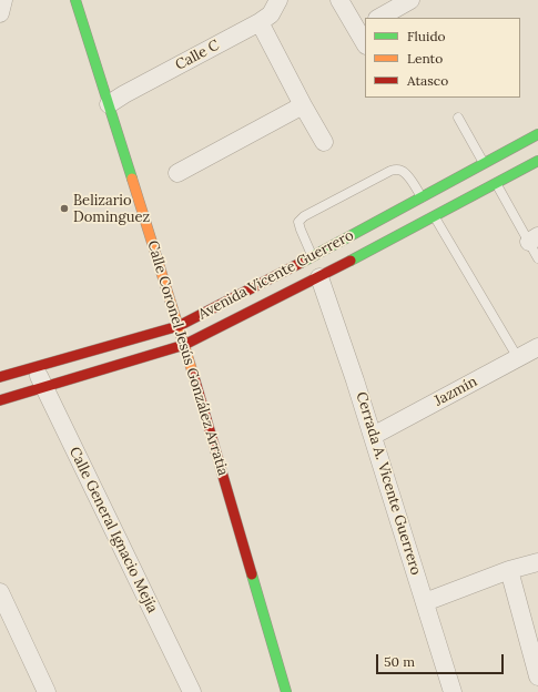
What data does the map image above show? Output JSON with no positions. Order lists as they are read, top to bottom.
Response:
{
  "streets": {
    "main road": ["Avenida Vicente Guerrero", "Calle Coronel Jesús González Arratia"],
    "street": [
      "Calle C",
      "Jazmín",
      "Cerrada A. Vicente Guerrero",
      "Calle General Ignacio Mejía"
    ]
  },
  "crossings": [
    ["Calle C", "Calle Coronel Jesús González Arratia"],
    ["Avenida Vicente Guerrero", "Calle Coronel Jesús González Arratia"],
    ["Avenida Vicente Guerrero", "Cerrada A. Vicente Guerrero"],
    ["Avenida Vicente Guerrero", "Calle General Ignacio Mejía"],
    ["Jazmín", "Cerrada A. Vicente Guerrero"]
  ],
  "places": ["Belizario Dominguez"],
  "legend": ["Fluido", "Lento", "Atasco"],
  "scale_bar": "50 m"
}
